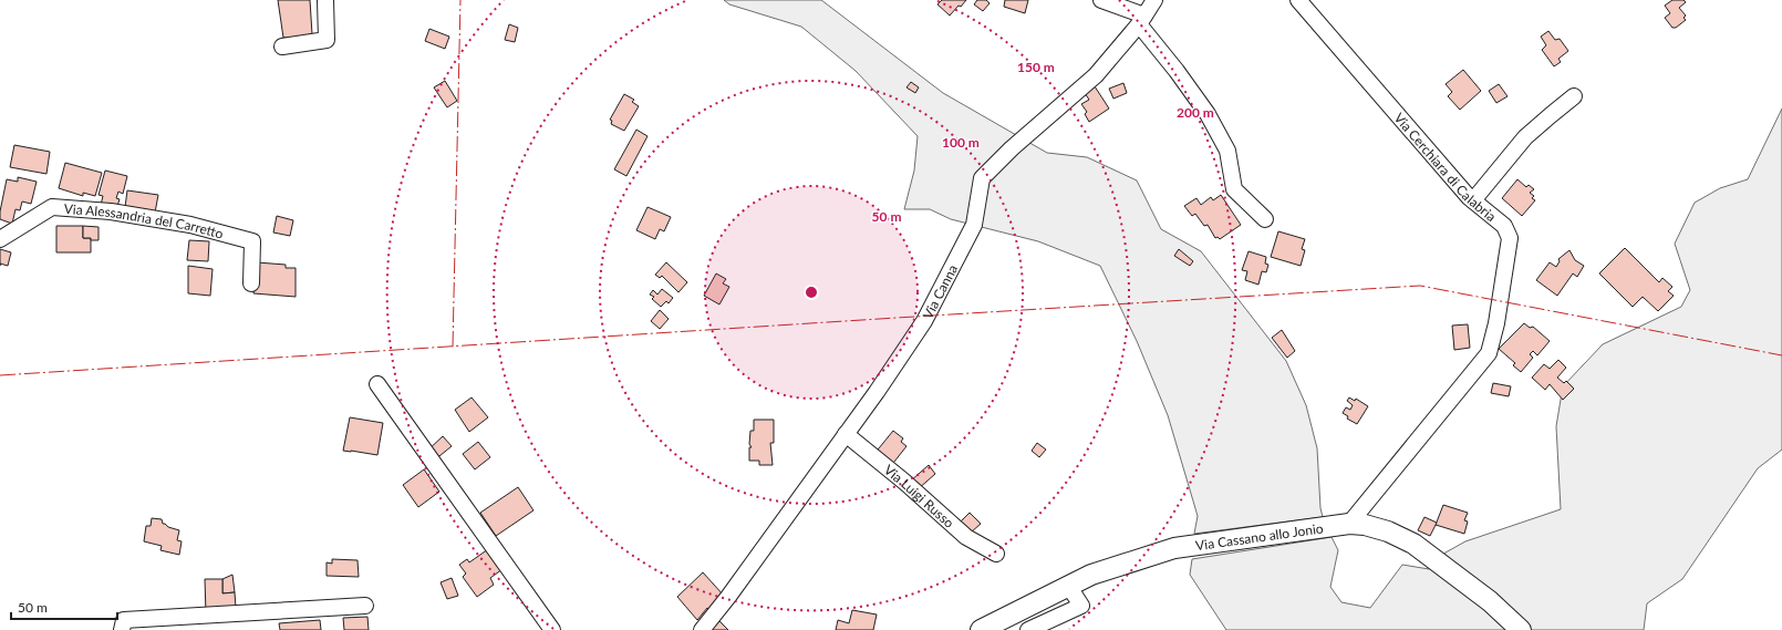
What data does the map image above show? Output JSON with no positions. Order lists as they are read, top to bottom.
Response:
{
  "streets": {
    "main road": ["Via Cassano allo Jonio"],
    "street": [
      "Via Cerchiara di Calabria",
      "Via Alessandria del Carretto",
      "Via Canna",
      "Via Luigi Russo"
    ]
  },
  "crossings": [
    ["Via Cerchiara di Calabria", "Via Cassano allo Jonio"],
    ["Via Canna", "Via Luigi Russo"]
  ],
  "scale_bar": "50 m",
  "rings": [
    "150 m",
    "200 m",
    "100 m",
    "50 m"
  ]
}
